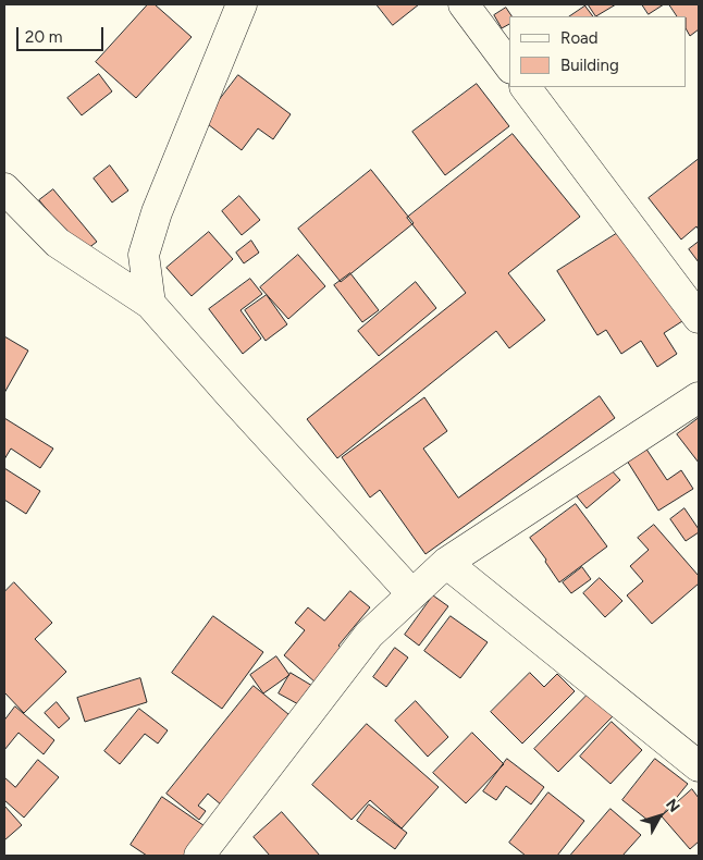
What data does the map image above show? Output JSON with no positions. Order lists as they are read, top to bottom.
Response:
{
  "legend": ["Road", "Building"],
  "scale_bar": "20 m",
  "north": "top right"
}
